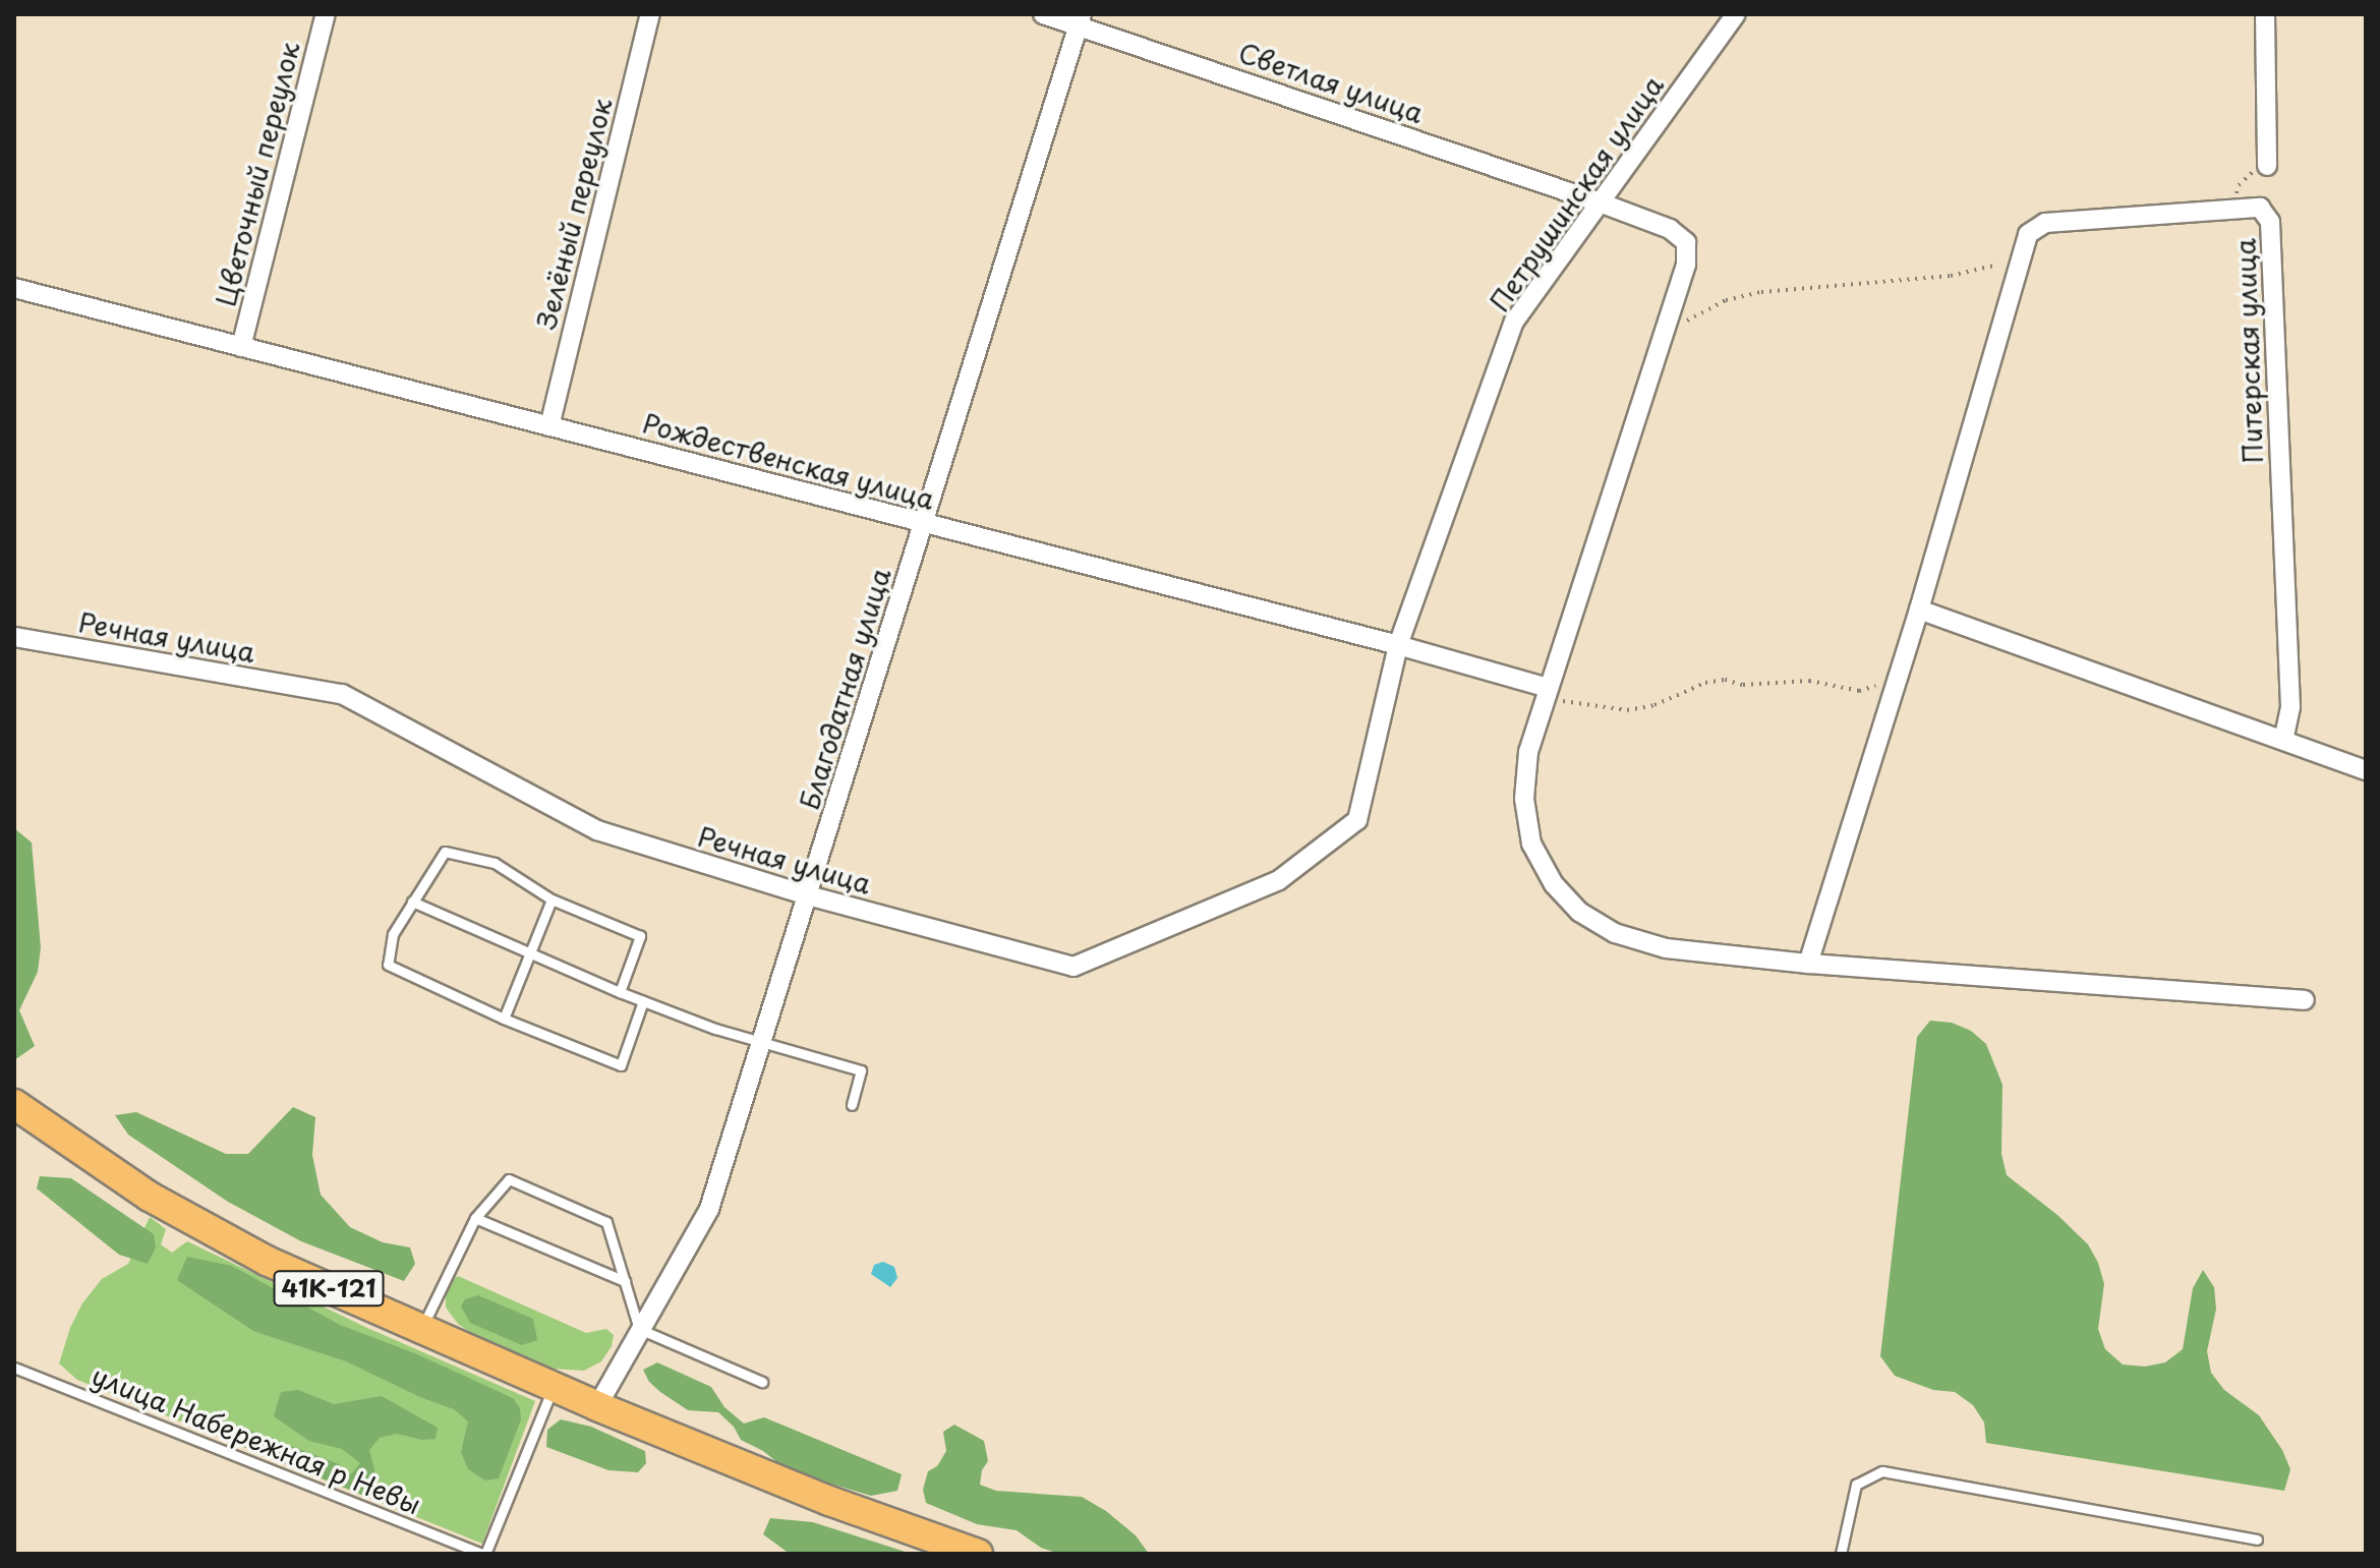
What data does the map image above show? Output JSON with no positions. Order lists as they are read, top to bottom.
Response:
{
  "streets": {
    "main road": ["41К-121"],
    "street": [
      "Светлая улица",
      "Цветочный переулок",
      "Петрушинская улица",
      "Зелёный переулок",
      "Питерская улица",
      "Рождественская улица",
      "Речная улица",
      "Благодатная улица"
    ],
    "lane": ["улица Набережная р Невы"]
  },
  "crossings": [
    ["Светлая улица", "Петрушинская улица"],
    ["Светлая улица", "Благодатная улица"],
    ["Цветочный переулок", "Рождественская улица"],
    ["Петрушинская улица", "Рождественская улица"],
    ["Петрушинская улица", "Речная улица"],
    ["Зелёный переулок", "Рождественская улица"],
    ["Рождественская улица", "Речная улица"],
    ["Рождественская улица", "Благодатная улица"],
    ["Речная улица", "Благодатная улица"],
    ["Благодатная улица", "41К-121"]
  ]
}
